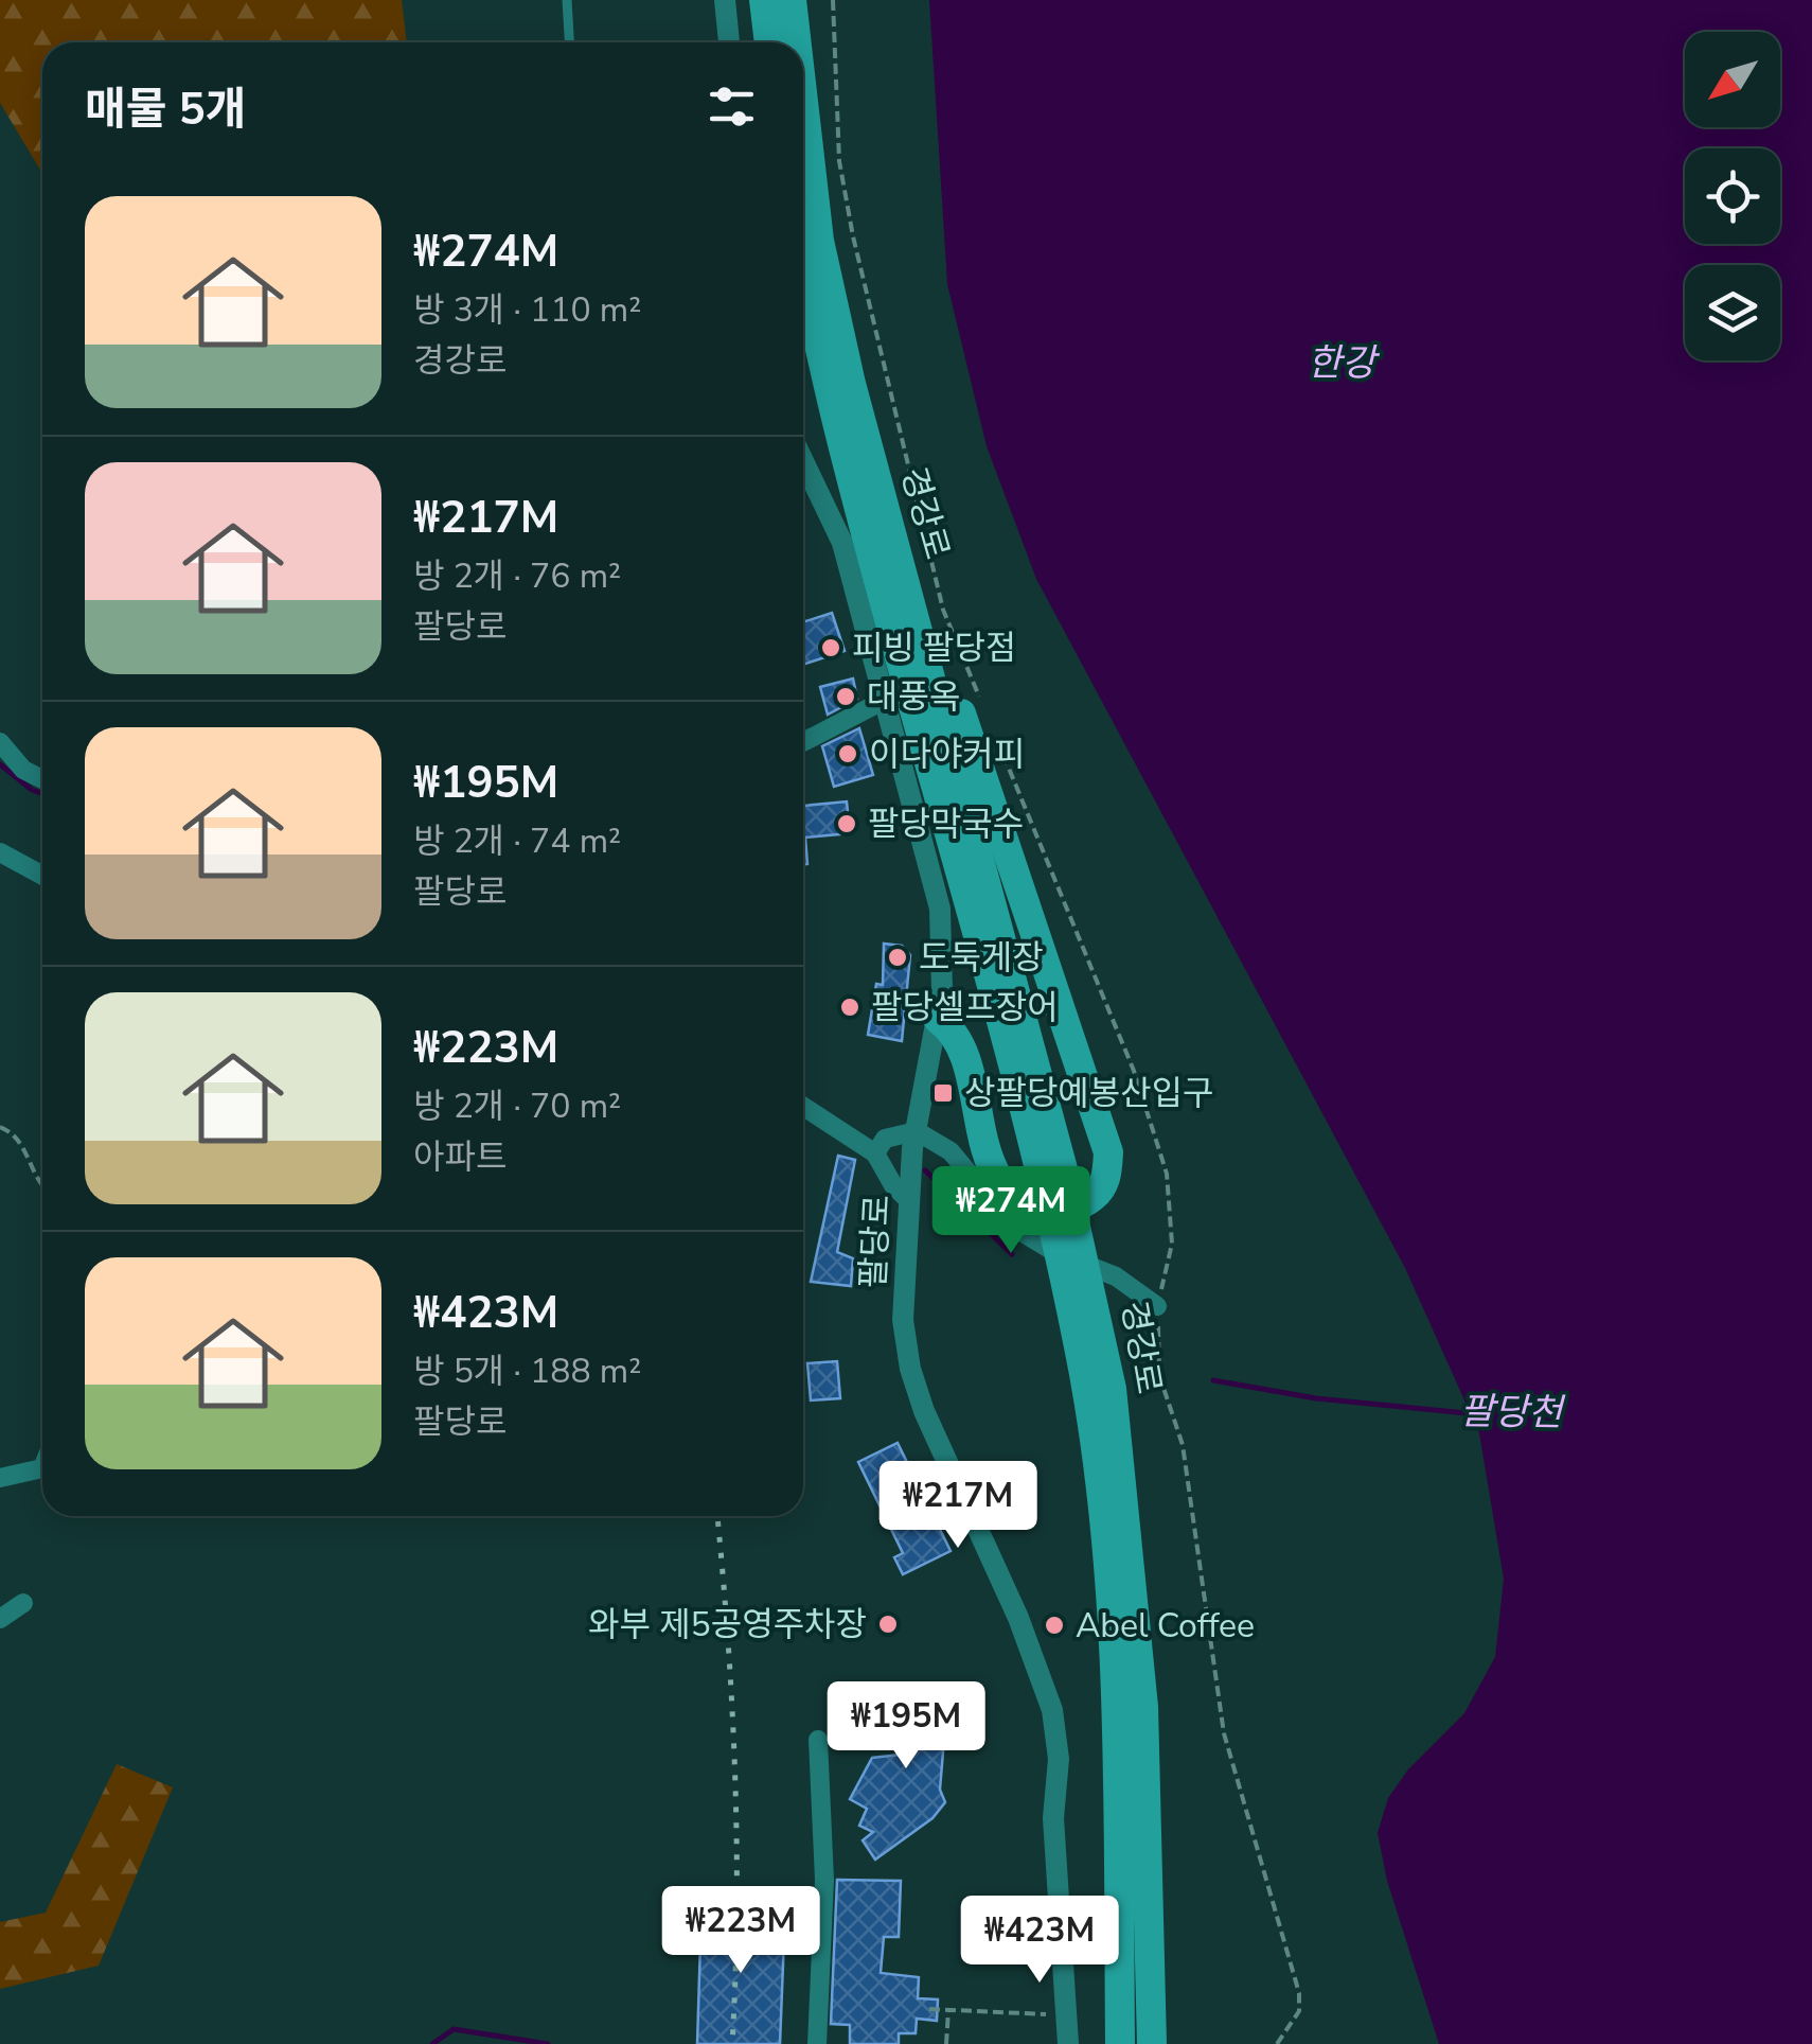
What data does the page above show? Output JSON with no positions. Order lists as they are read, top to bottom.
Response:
{
  "streets": {
    "highway": ["경강로"],
    "street": ["팔당로"]
  },
  "water": ["한강", "팔당천"],
  "places": {
    "other": [
      "피빙 팔당점",
      "대풍옥",
      "이다야커피",
      "팔당막국수",
      "도둑게장",
      "팔당셀프장어",
      "와부 제5공영주차장",
      "Abel Coffee"
    ],
    "transit": ["상팔당예봉산입구"]
  },
  "north": "bottom left",
  "page": {
    "heading": "매물 5개",
    "list": [
      {
        "name": "₩274M",
        "note": "방 3개 · 110 m² · 경강로"
      },
      {
        "name": "₩217M",
        "note": "방 2개 · 76 m² · 팔당로"
      },
      {
        "name": "₩195M",
        "note": "방 2개 · 74 m² · 팔당로"
      },
      {
        "name": "₩223M",
        "note": "방 2개 · 70 m² · 아파트"
      },
      {
        "name": "₩423M",
        "note": "방 5개 · 188 m² · 팔당로"
      }
    ],
    "price": [
      "₩274M",
      "₩217M",
      "₩195M",
      "₩223M",
      "₩423M"
    ]
  }
}
